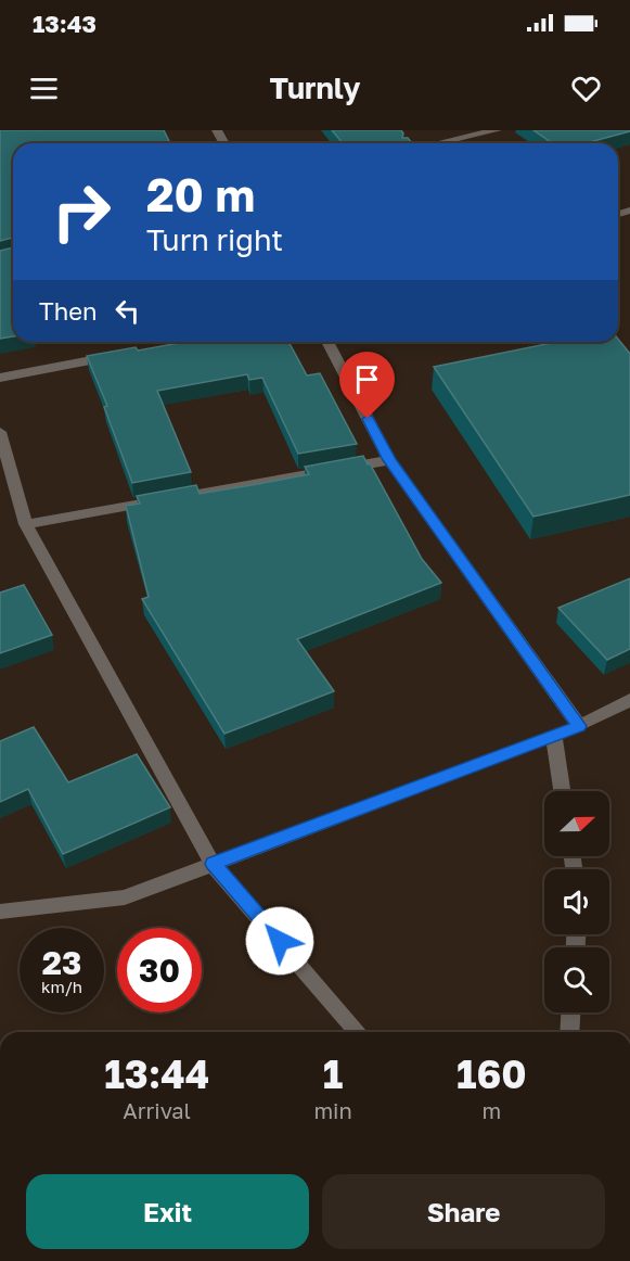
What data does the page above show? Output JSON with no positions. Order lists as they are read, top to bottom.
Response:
{
  "north": "right",
  "page": {
    "status": "13:43",
    "header": "Turnly",
    "turn": ["20 m", "Turn right"],
    "then": "Then",
    "speed": "23 km/h",
    "limit": "30",
    "eta": [
      "13:44",
      "Arrival",
      "1",
      "min",
      "160",
      "m"
    ],
    "buttons": ["Exit", "Share"]
  }
}
